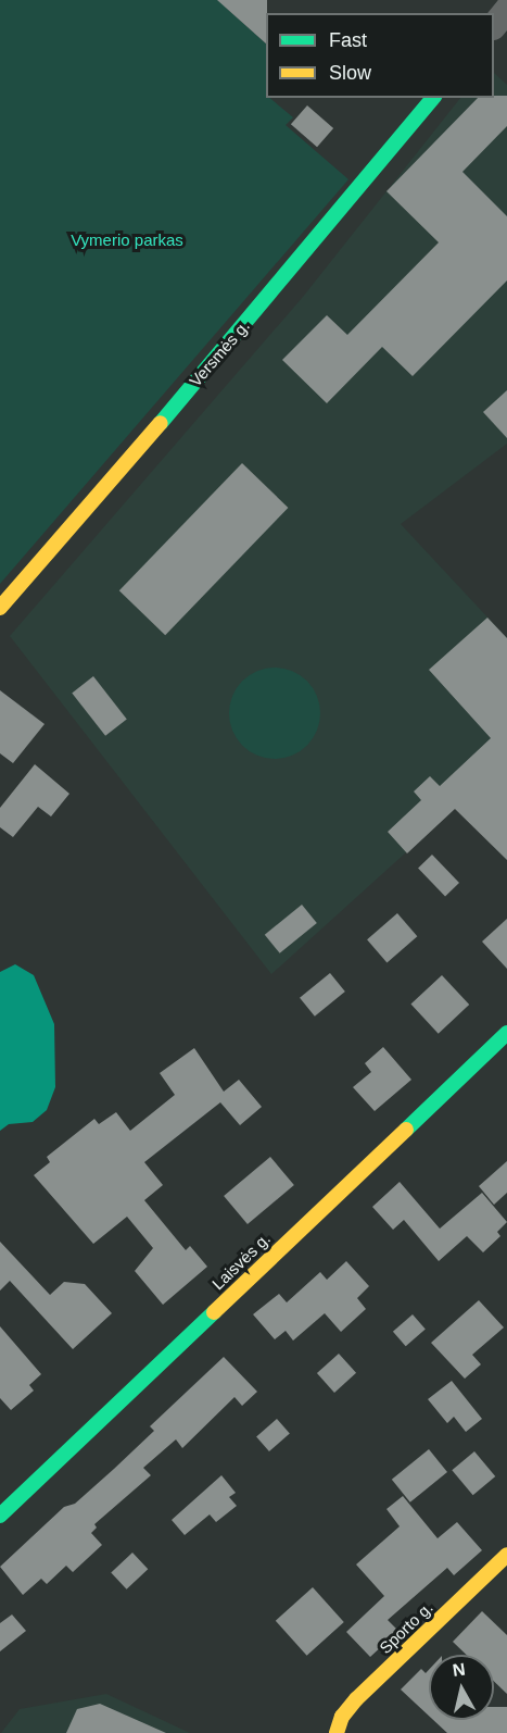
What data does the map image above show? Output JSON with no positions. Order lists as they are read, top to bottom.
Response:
{
  "streets": {
    "street": ["Versmės g.", "Laisvės g.", "Sporto g."]
  },
  "parks": ["Vymerio parkas"],
  "legend": ["Fast", "Slow"],
  "north": "top"
}
